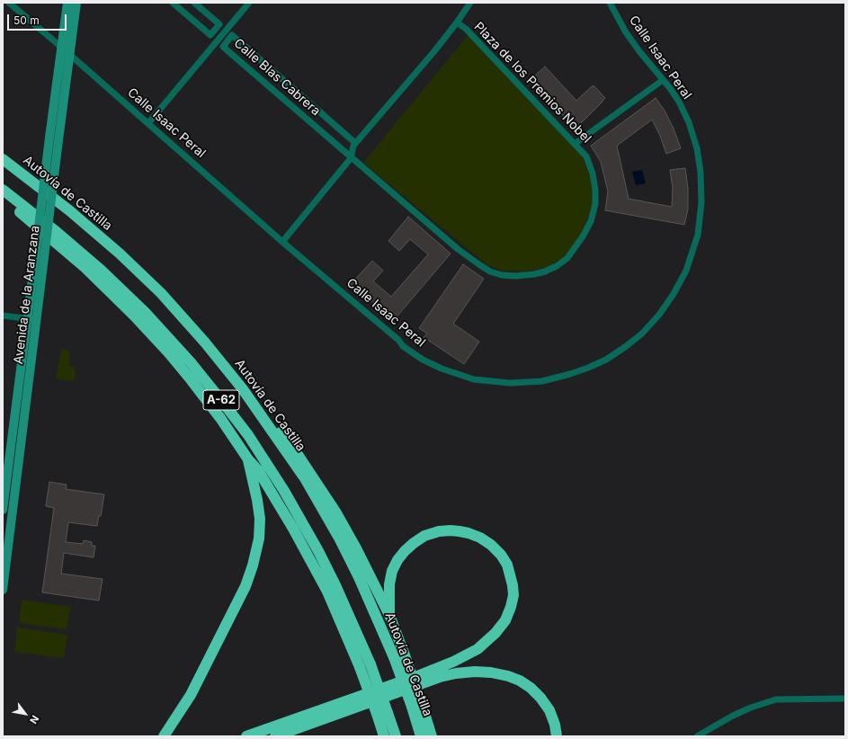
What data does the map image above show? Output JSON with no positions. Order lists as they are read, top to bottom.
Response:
{
  "streets": {
    "highway": ["Autovía de Castilla", "A-62"],
    "street": [
      "Calle Isaac Peral",
      "Calle Blas Cabrera",
      "Plaza de los Premios Nobel",
      "Avenida de la Aranzana"
    ]
  },
  "crossings": [
    ["Calle Isaac Peral", "Avenida de la Aranzana"],
    ["Calle Blas Cabrera", "Plaza de los Premios Nobel"]
  ],
  "scale_bar": "50 m",
  "north": "bottom right"
}
